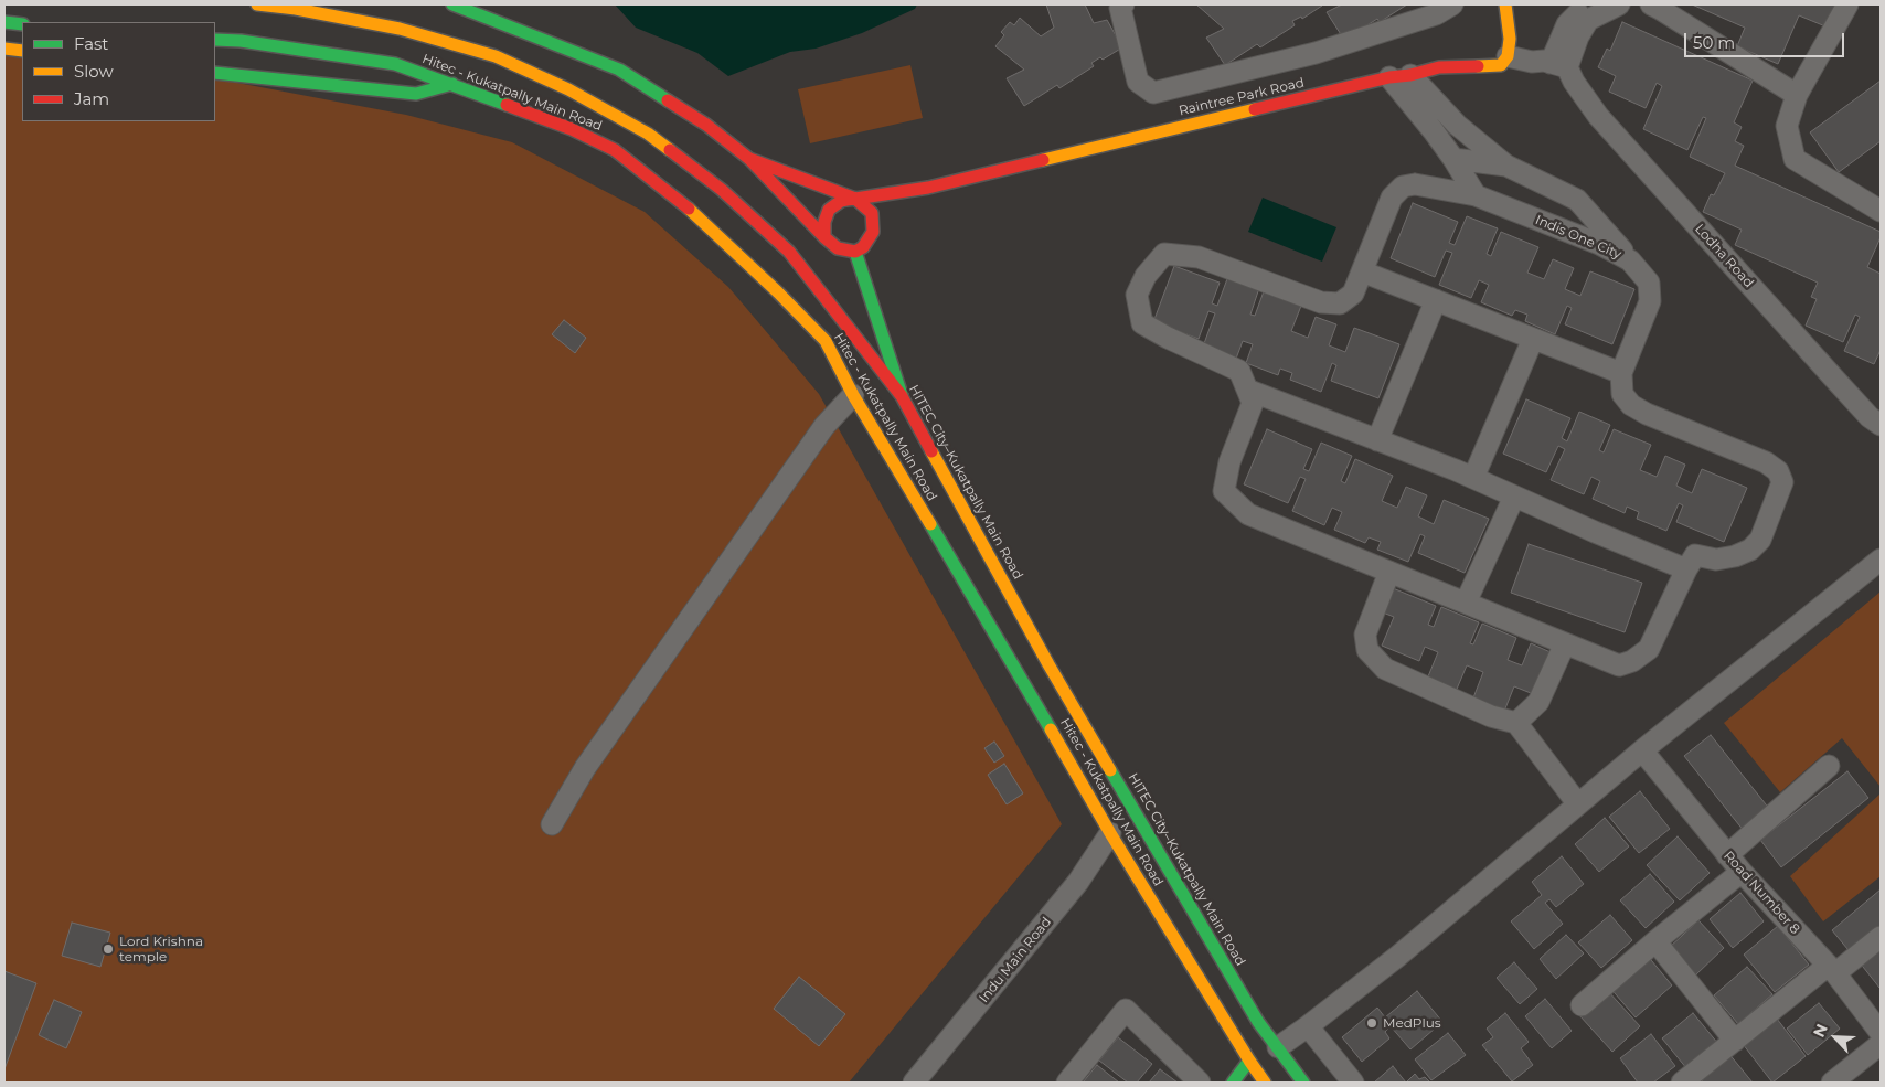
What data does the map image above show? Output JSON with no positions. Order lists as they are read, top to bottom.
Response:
{
  "streets": {
    "main road": ["Hitec - Kukatpally Main Road", "Raintree Park Road", "HITEC City–Kukatpally Main Road"],
    "street": [
      "Indis One City",
      "Lodha Road",
      "Road Number 8",
      "Indu Main Road"
    ]
  },
  "crossings": [
    ["Hitec - Kukatpally Main Road", "Indu Main Road"]
  ],
  "places": ["Lord Krishna temple", "MedPlus"],
  "legend": ["Fast", "Slow", "Jam"],
  "scale_bar": "50 m",
  "north": "top left"
}
